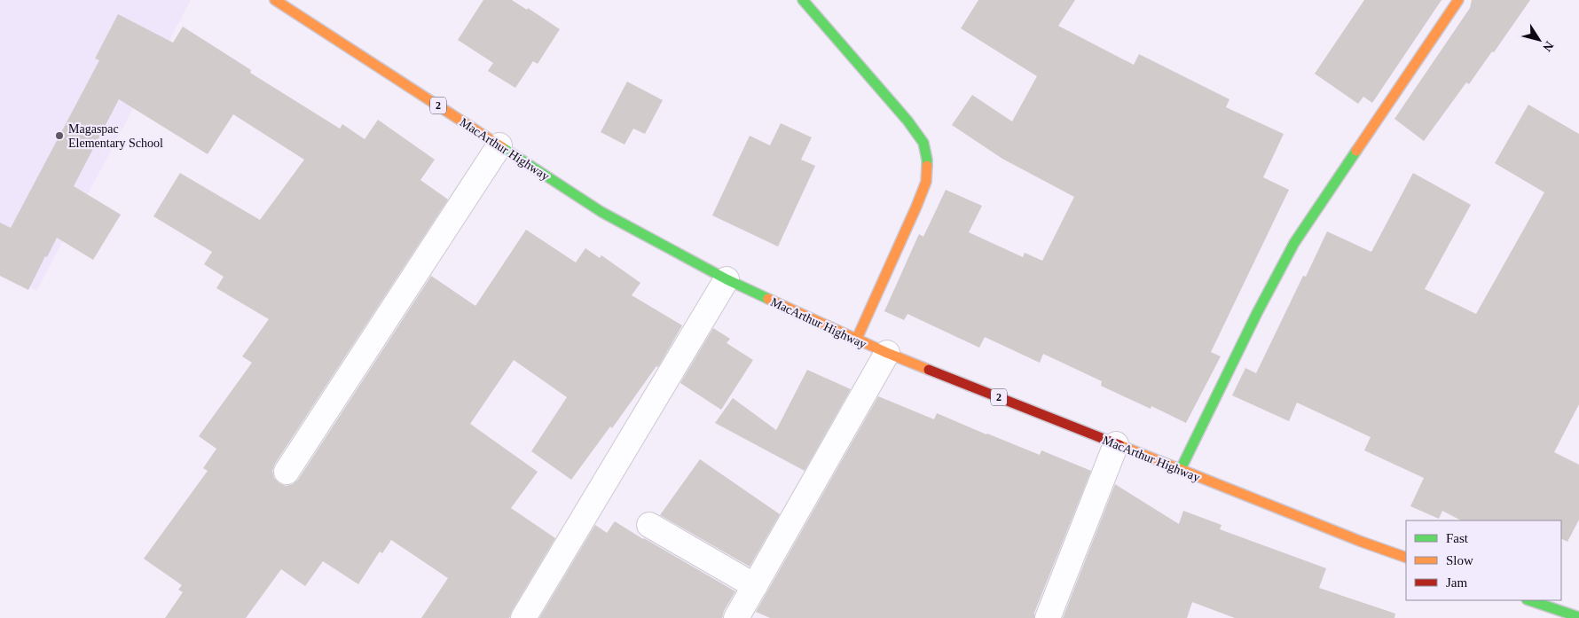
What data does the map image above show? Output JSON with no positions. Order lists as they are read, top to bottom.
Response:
{
  "streets": {
    "main road": ["2", "MacArthur Highway"]
  },
  "places": ["Magaspac Elementary School"],
  "legend": ["Fast", "Slow", "Jam"],
  "north": "bottom right"
}
